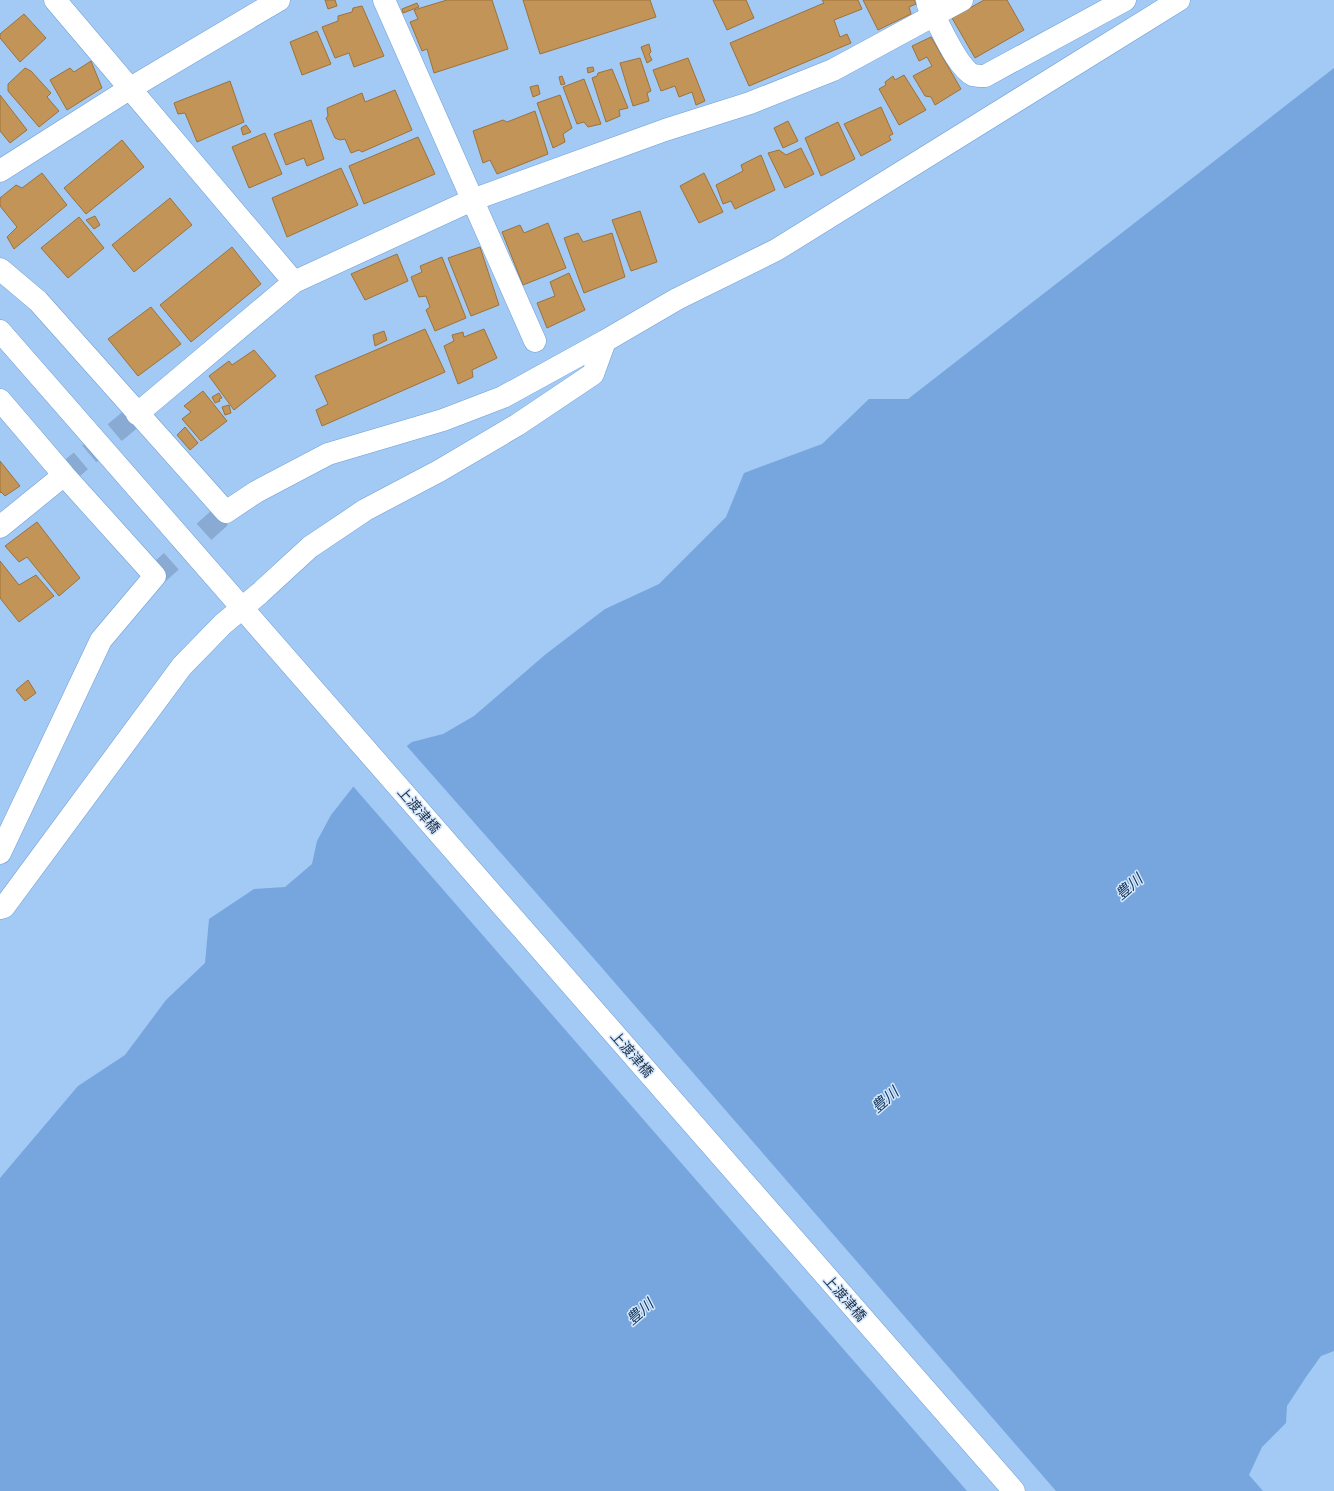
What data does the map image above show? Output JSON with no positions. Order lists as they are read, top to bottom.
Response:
{
  "streets": {
    "street": ["上渡津橋"]
  },
  "water": ["豊川"]
}
